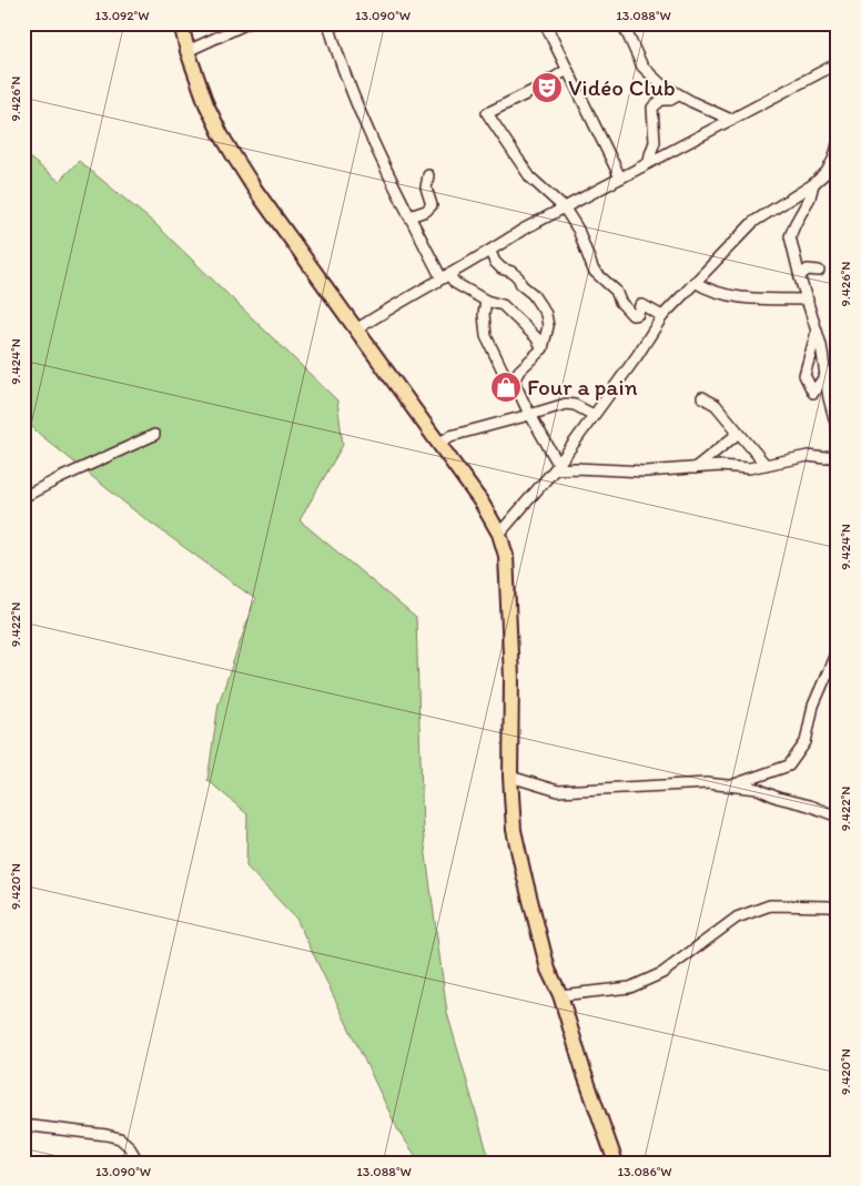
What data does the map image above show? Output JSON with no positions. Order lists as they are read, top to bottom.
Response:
{
  "places": {
    "theatre": ["Vidéo Club"],
    "shop": ["Four a pain"]
  },
  "coordinates": [
    "13.092°W",
    "13.090°W",
    "13.088°W",
    "9.426°N",
    "9.424°N",
    "9.422°N",
    "9.420°N",
    "13.086°W"
  ]
}
